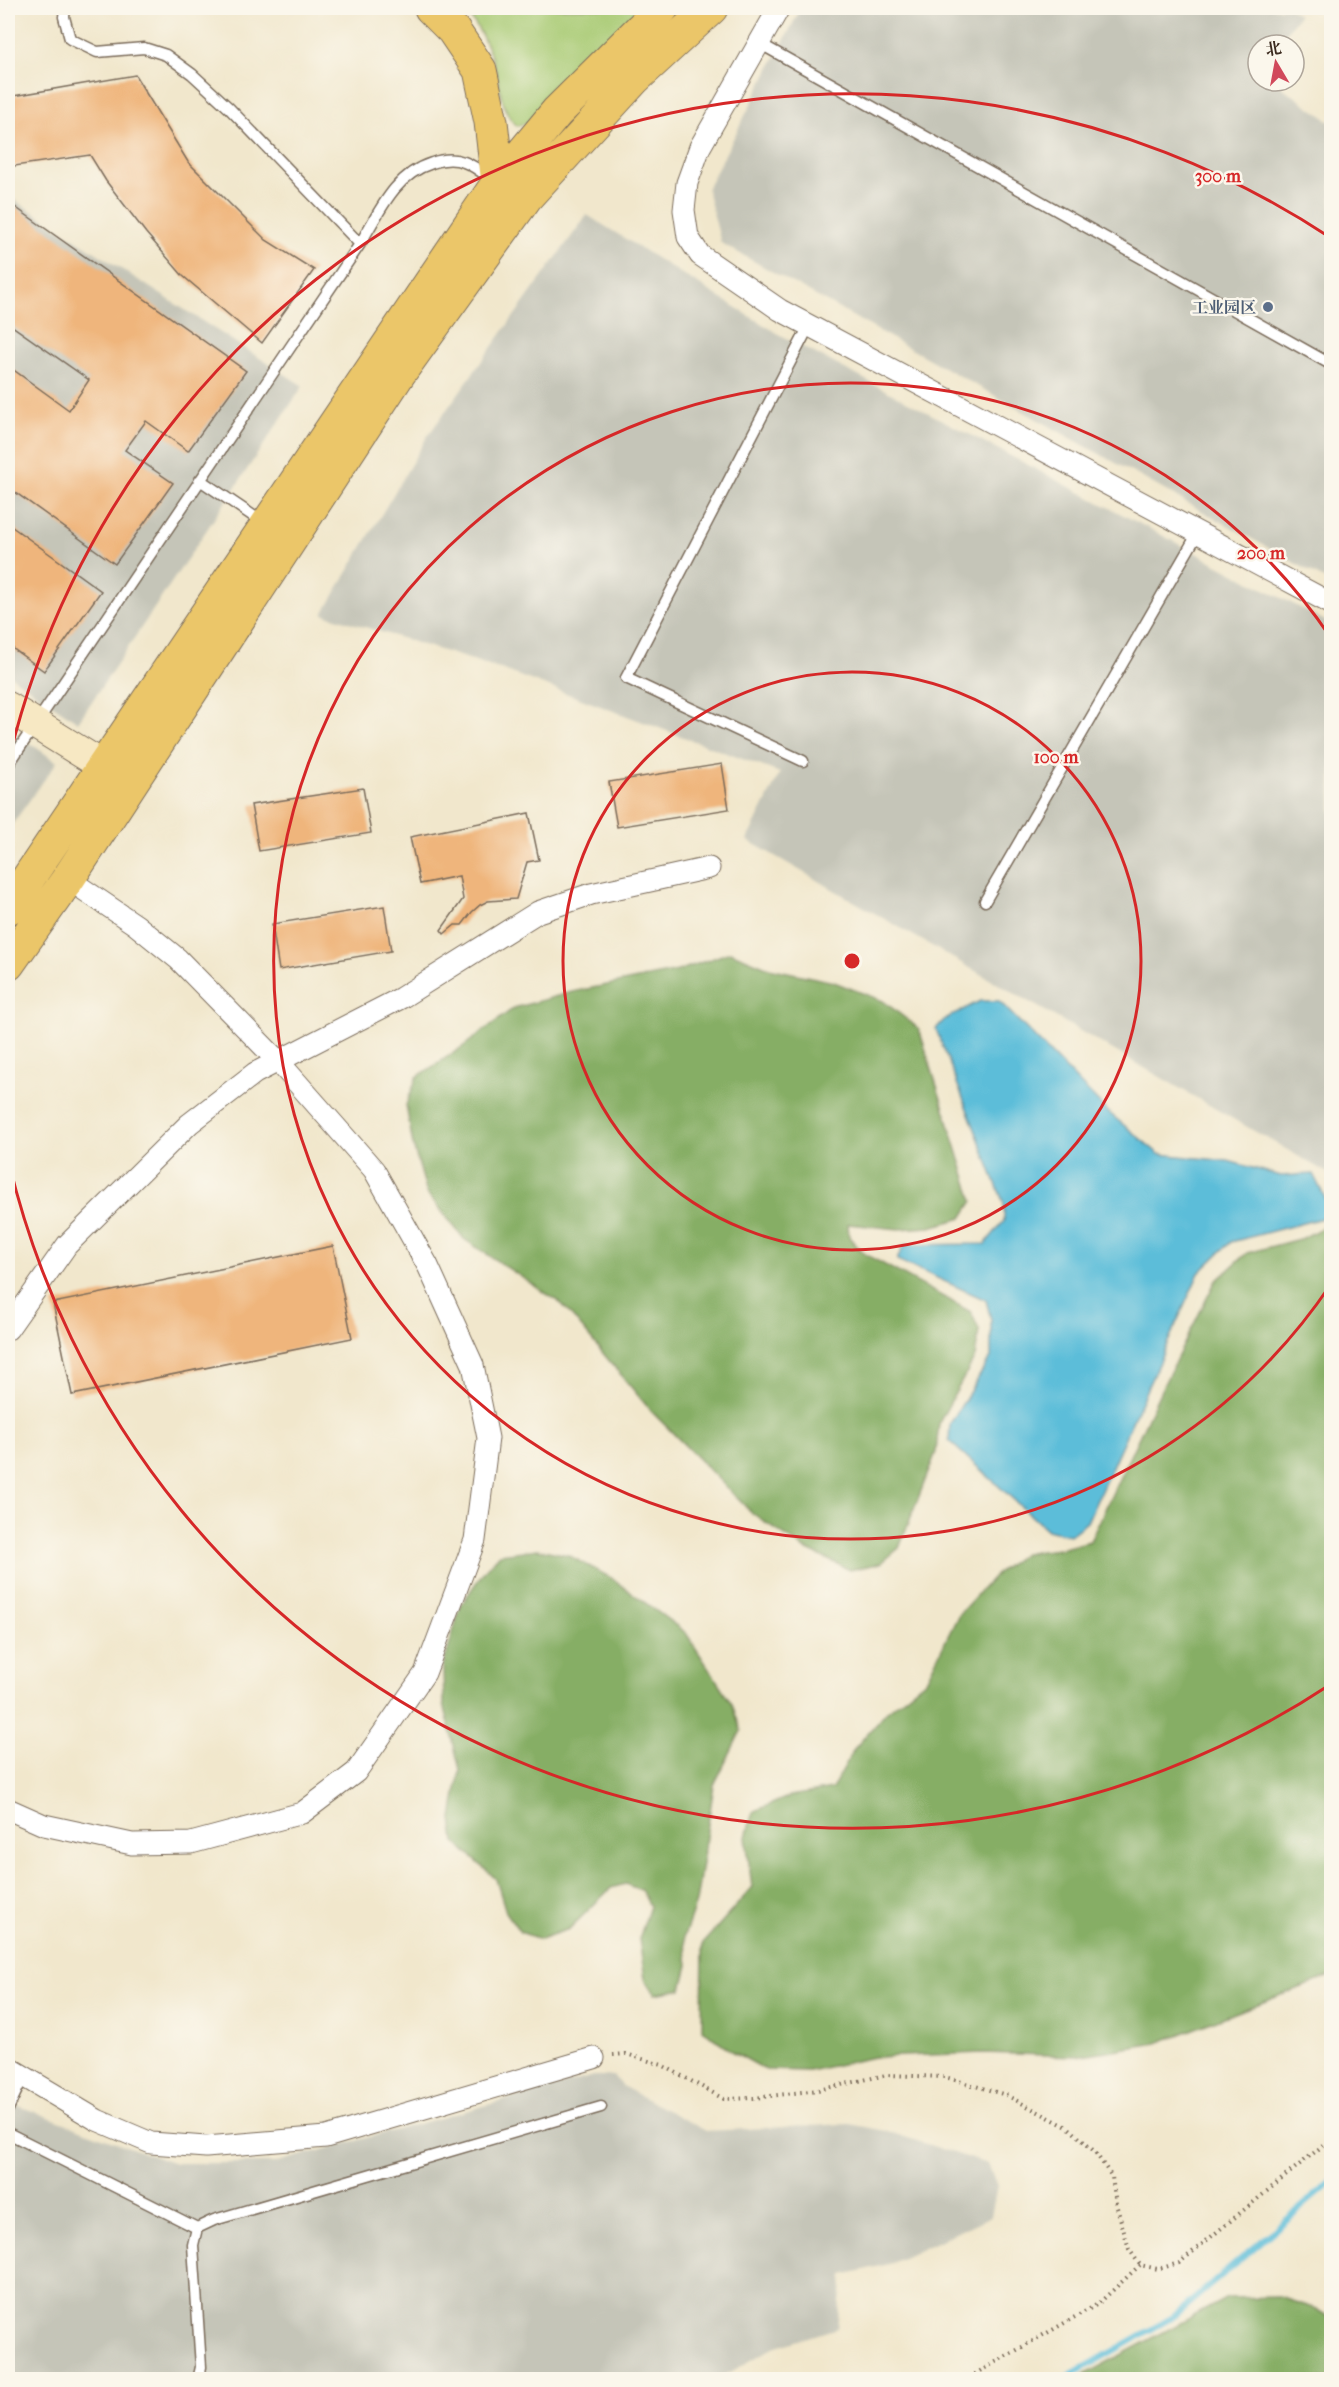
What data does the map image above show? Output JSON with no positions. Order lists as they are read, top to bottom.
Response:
{
  "places": ["工业园区"],
  "north": "top",
  "rings": ["300 m", "200 m", "100 m"]
}
